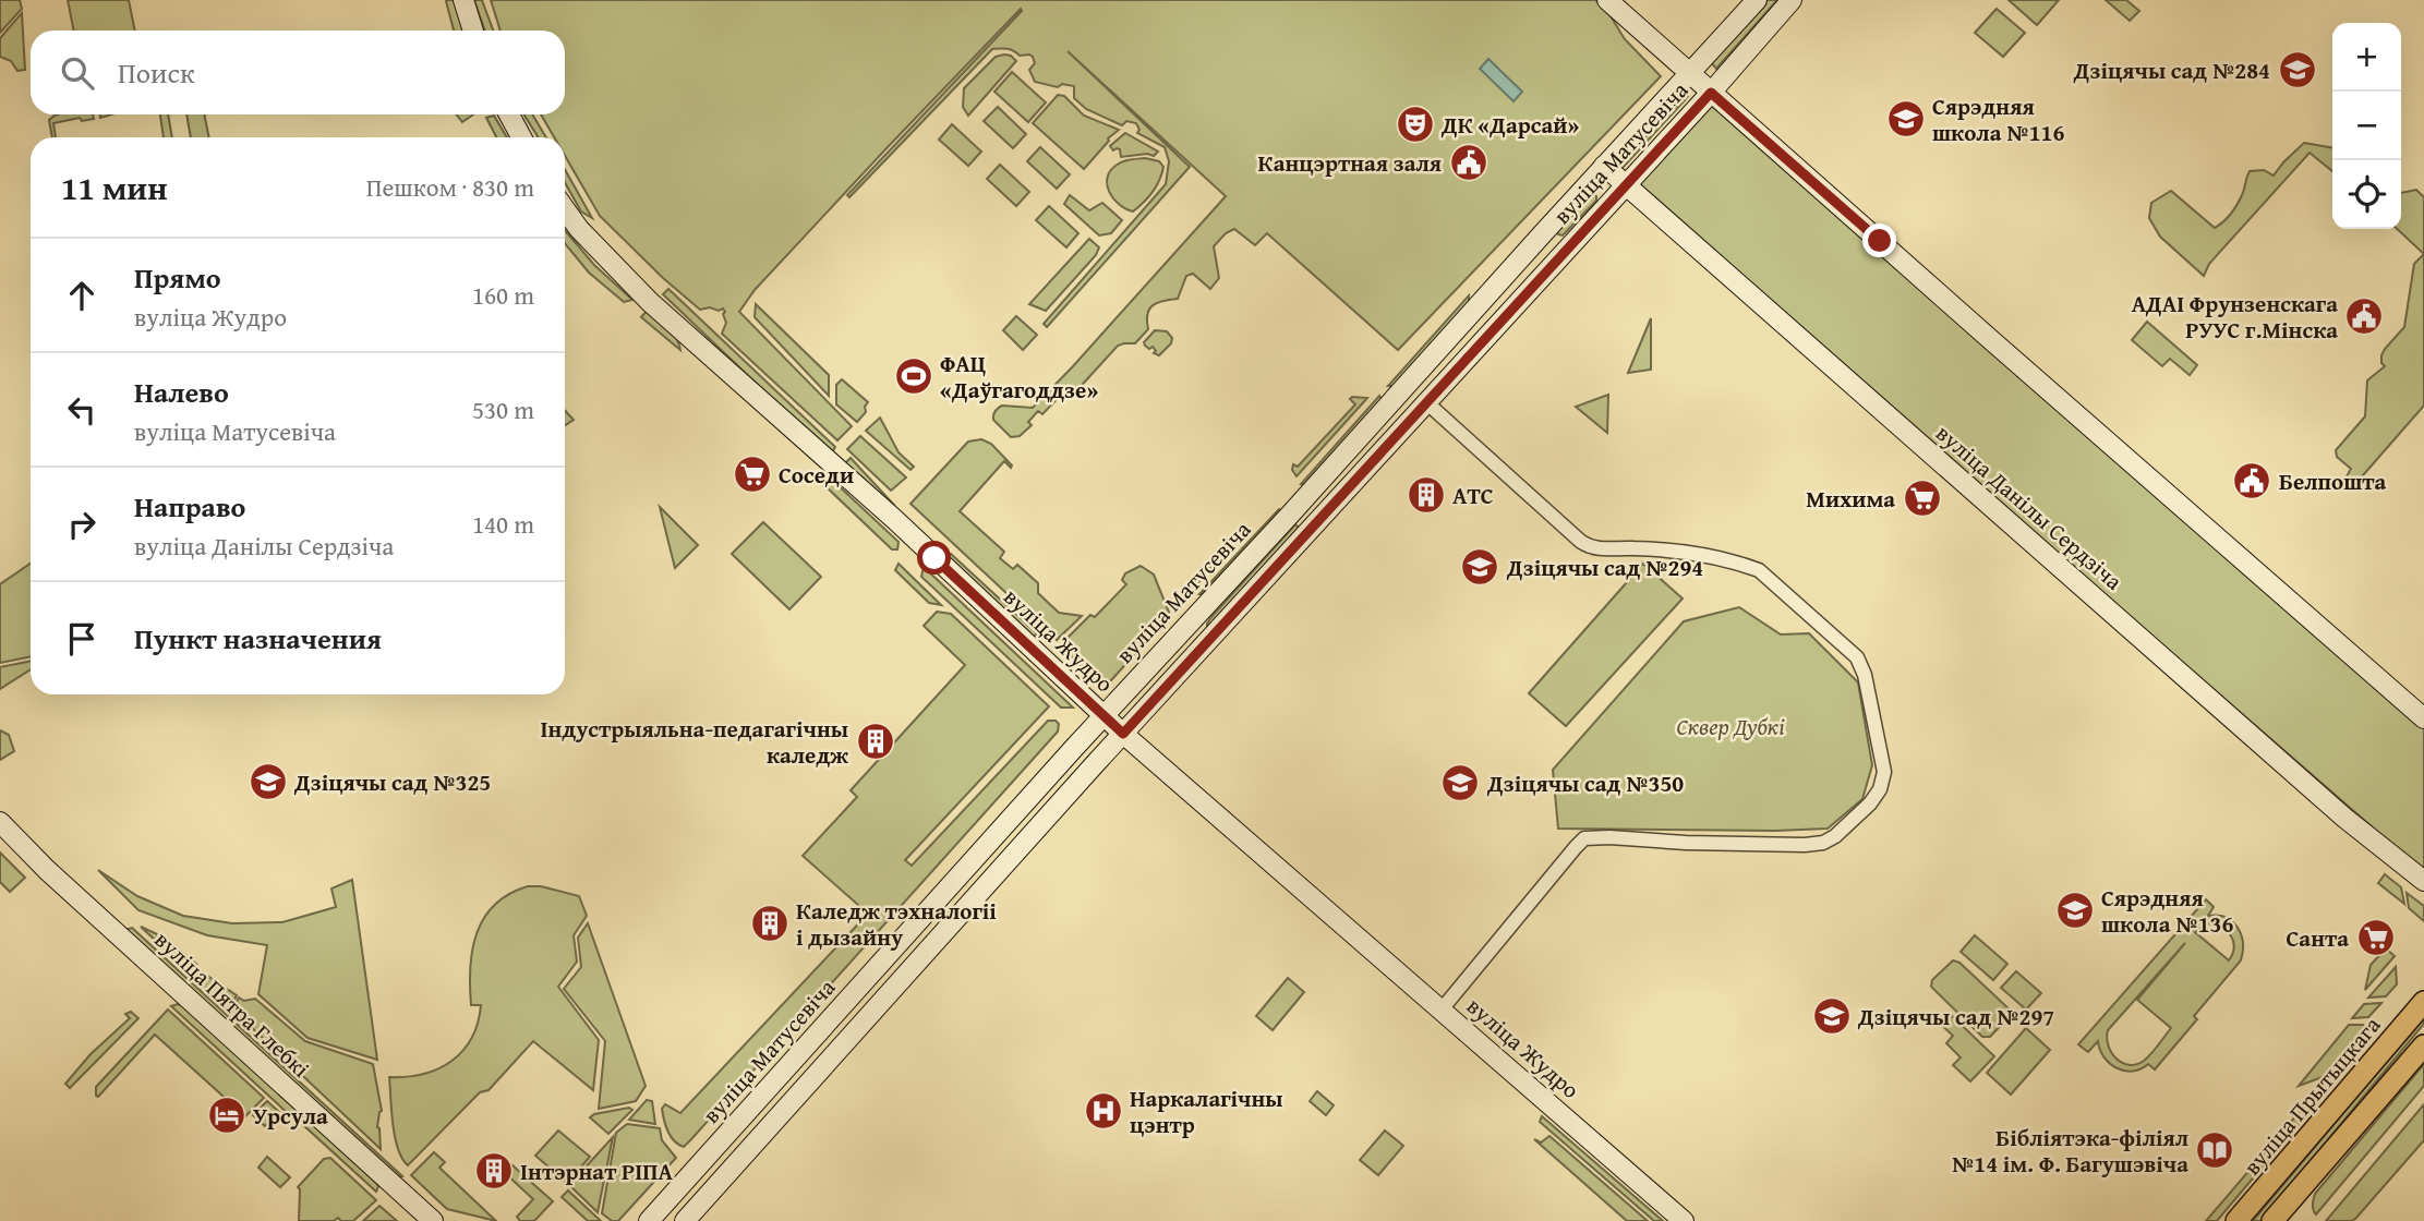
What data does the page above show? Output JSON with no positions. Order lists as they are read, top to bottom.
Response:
{
  "streets": {
    "main road": [
      "вуліца Матусевіча",
      "вуліца Данілы Сердзіча",
      "вуліца Жудро",
      "вуліца Пятра Глебкі",
      "вуліца Прытыцкага"
    ]
  },
  "crossings": [
    ["вуліца Матусевіча", "вуліца Данілы Сердзіча"],
    ["вуліца Матусевіча", "вуліца Жудро"]
  ],
  "parks": ["Сквер Дубкі"],
  "places": {
    "school or university": [
      "Дзіцячы сад №284",
      "Сярэдняя школа №116",
      "Дзіцячы сад №294",
      "Дзіцячы сад №325",
      "Дзіцячы сад №350",
      "Сярэдняя школа №136",
      "Дзіцячы сад №297"
    ],
    "theatre": ["ДК «Дарсай»"],
    "public building": ["Канцэртная заля", "АДАІ Фрунзенскага РУУС г.Мінска", "Белпошта"],
    "sports": ["ФАЦ «Даўгагоддзе»"],
    "supermarket": ["Соседи", "Михима", "Санта"],
    "building": [
      "АТС",
      "Індустрыяльна-педагагічны каледж",
      "Каледж тэхналогіі і дызайну",
      "Інтэрнат РІПА"
    ],
    "hospital": ["Наркалагічны цэнтр"],
    "hotel": ["Урсула"],
    "library": ["Бібліятэка-філіял №14 ім. Ф. Багушэвіча"]
  },
  "page": {
    "map_buttons": ["+", "−"],
    "search": "Поиск",
    "heading": ["11 мин", "Пешком · 830 m"],
    "list": [
      ["Прямо", "вуліца Жудро", "160 m"],
      ["Налево", "вуліца Матусевіча", "530 m"],
      ["Направо", "вуліца Данілы Сердзіча", "140 m"],
      "Пункт назначения"
    ]
  }
}
